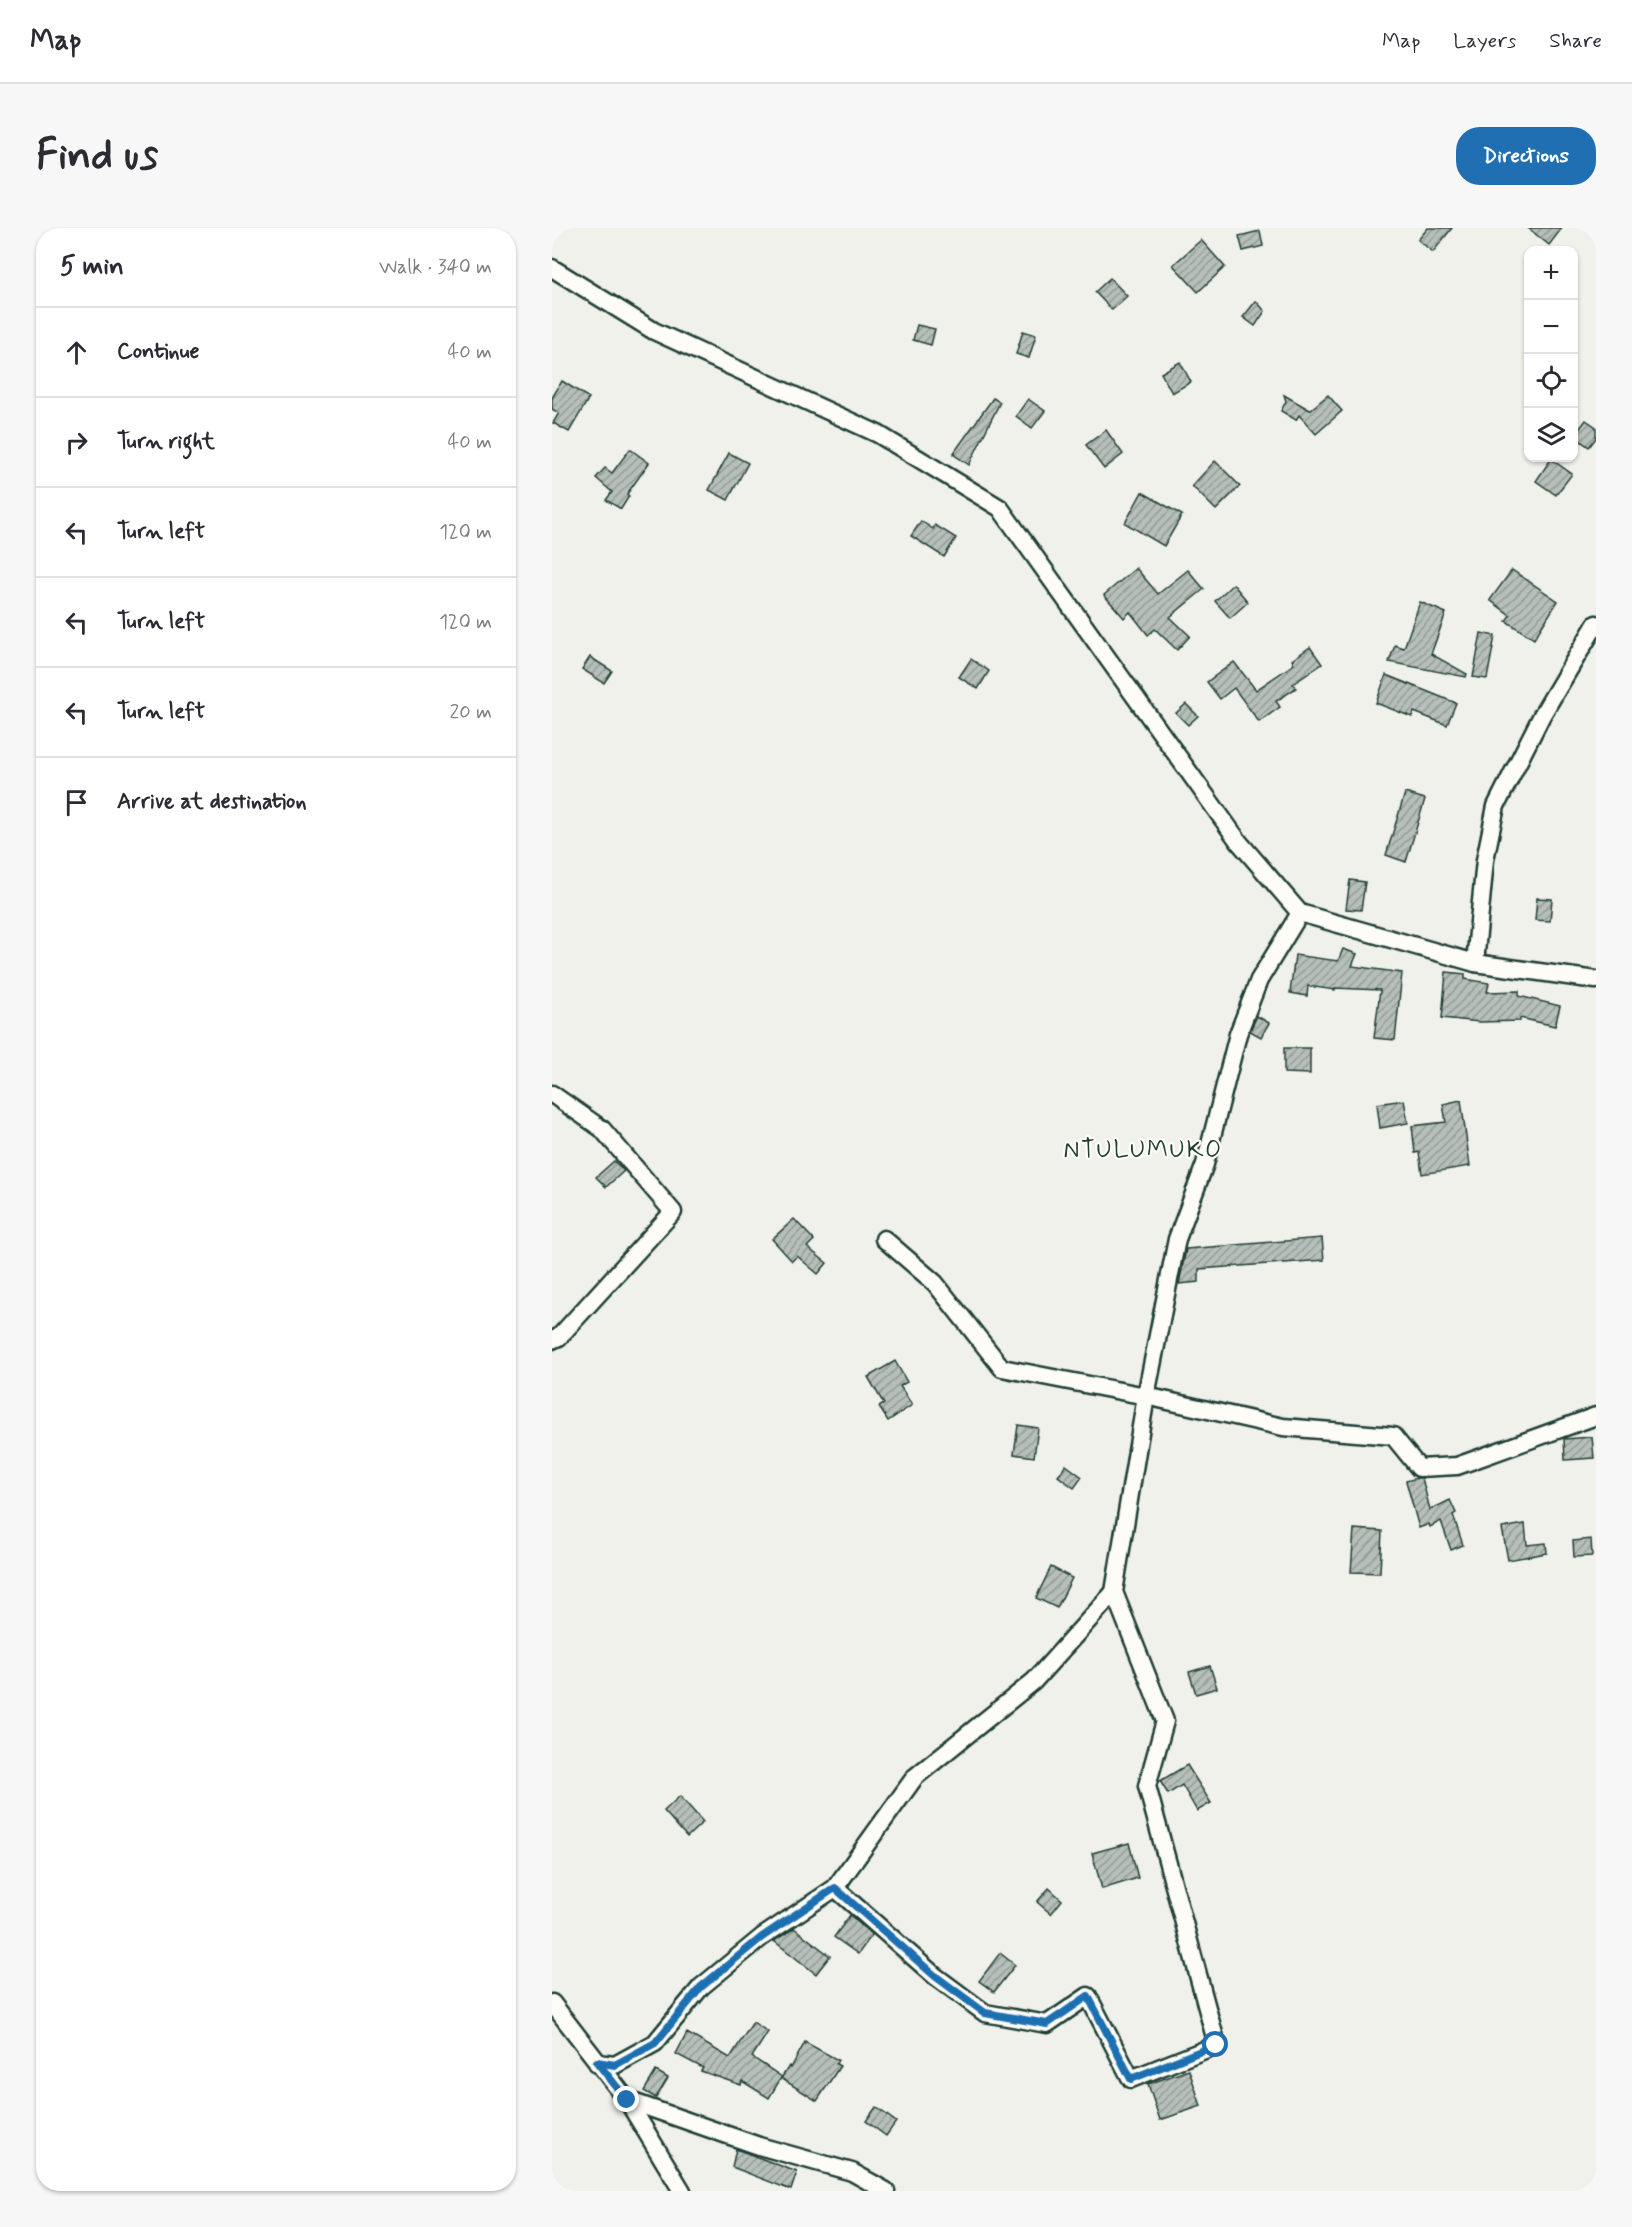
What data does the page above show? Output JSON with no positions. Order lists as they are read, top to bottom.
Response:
{
  "districts": ["NTULUMUKO"],
  "page": {
    "header": "Map",
    "nav": ["Map", "Layers", "Share"],
    "buttons": "Directions",
    "title": "Find us",
    "heading": ["5 min", "Walk · 340 m"],
    "map_buttons": ["+", "−"],
    "list": [
      ["Continue", "40 m"],
      ["Turn right", "40 m"],
      ["Turn left", "120 m"],
      ["Turn left", "120 m"],
      ["Turn left", "20 m"],
      "Arrive at destination"
    ]
  }
}
